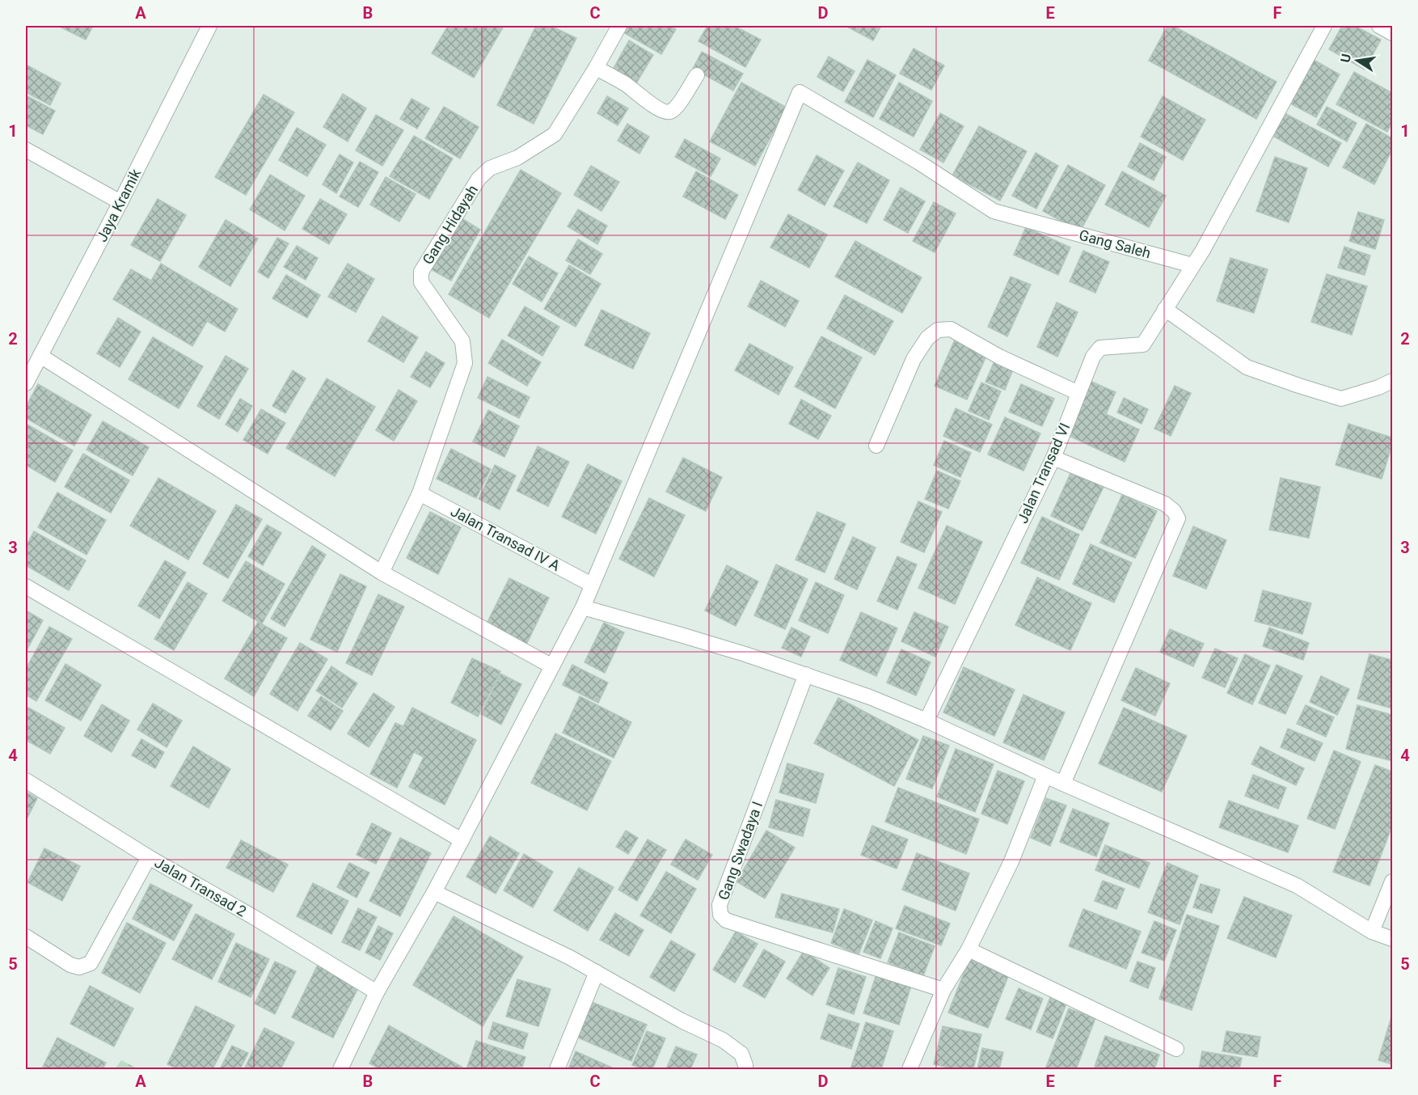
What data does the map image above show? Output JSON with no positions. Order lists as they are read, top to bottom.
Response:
{
  "streets": {
    "street": [
      "Jaya Kramik",
      "Gang Hidayah",
      "Gang Saleh",
      "Jalan Transad VI",
      "Jalan Transad IV A",
      "Gang Swadaya I",
      "Jalan Transad 2"
    ]
  },
  "crossings": [
    ["Gang Hidayah", "Jalan Transad IV A"],
    ["Gang Saleh", "Jalan Transad VI"],
    ["Gang Saleh", "Jalan Transad IV A"]
  ],
  "north": "left",
  "grid": {
    "columns": [
      "A",
      "B",
      "C",
      "D",
      "E",
      "F"
    ],
    "rows": [
      "1",
      "2",
      "3",
      "4",
      "5"
    ]
  }
}
